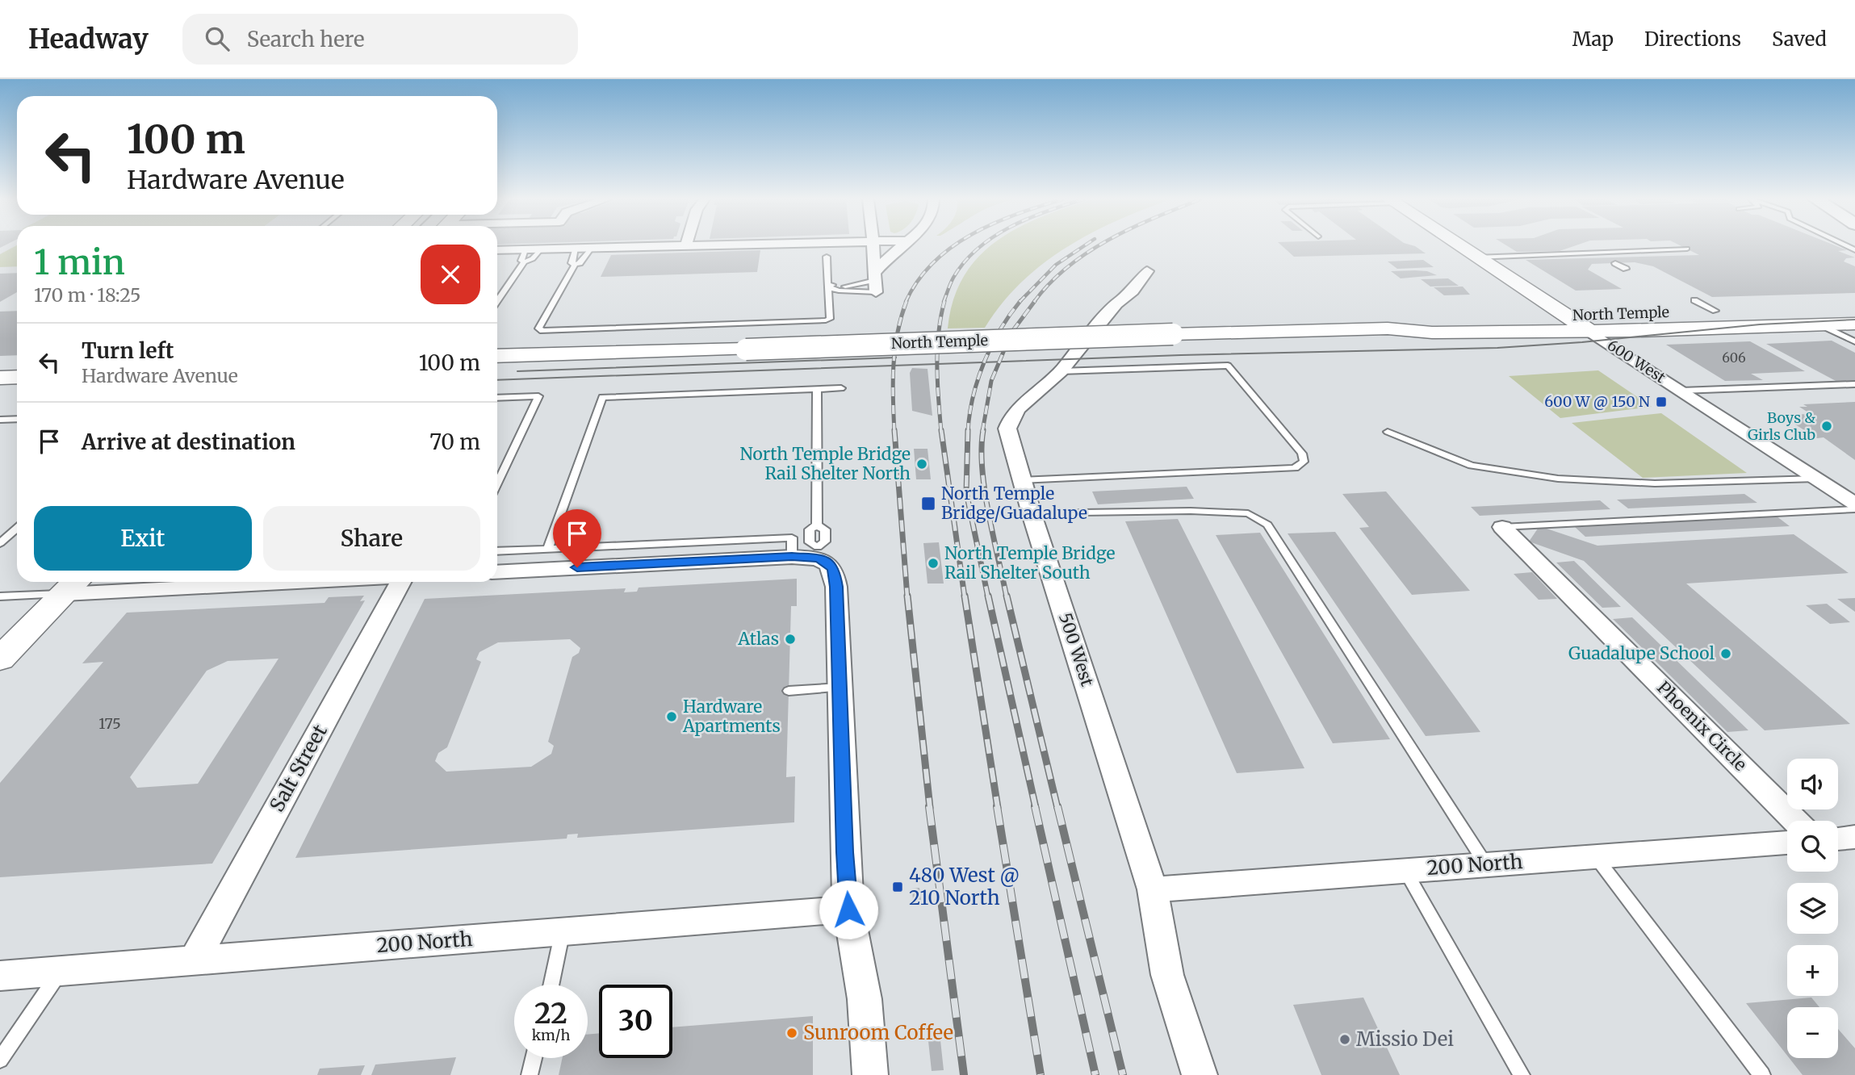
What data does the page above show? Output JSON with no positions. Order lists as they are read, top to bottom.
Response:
{
  "streets": {
    "main road": ["North Temple", "600 West"],
    "street": [
      "500 West",
      "Phoenix Circle",
      "Salt Street",
      "200 North"
    ]
  },
  "crossings": [
    ["North Temple", "600 West"],
    ["500 West", "200 North"],
    ["Salt Street", "200 North"]
  ],
  "places": {
    "transit": ["600 W @ 150 N", "North Temple Bridge/Guadalupe", "480 West @ 210 North"],
    "other": [
      "Boys & Girls Club",
      "North Temple Bridge Rail Shelter North",
      "North Temple Bridge Rail Shelter South",
      "Atlas",
      "Guadalupe School",
      "Hardware Apartments",
      "Sunroom Coffee",
      "Missio Dei"
    ]
  },
  "house_numbers": ["606", "175"],
  "page": {
    "header": "Headway",
    "search": "Search here",
    "nav": ["Map", "Directions", "Saved"],
    "turn": ["100 m", "Hardware Avenue"],
    "heading": ["1 min", "170 m · 18:25"],
    "list": [
      {
        "name": "Turn left",
        "note": "Hardware Avenue",
        "value": "100 m"
      },
      {
        "name": "Arrive at destination",
        "value": "70 m"
      }
    ],
    "buttons": ["Exit", "Share"],
    "map_buttons": ["+", "−"],
    "speed": "22 km/h",
    "limit": "30"
  }
}
